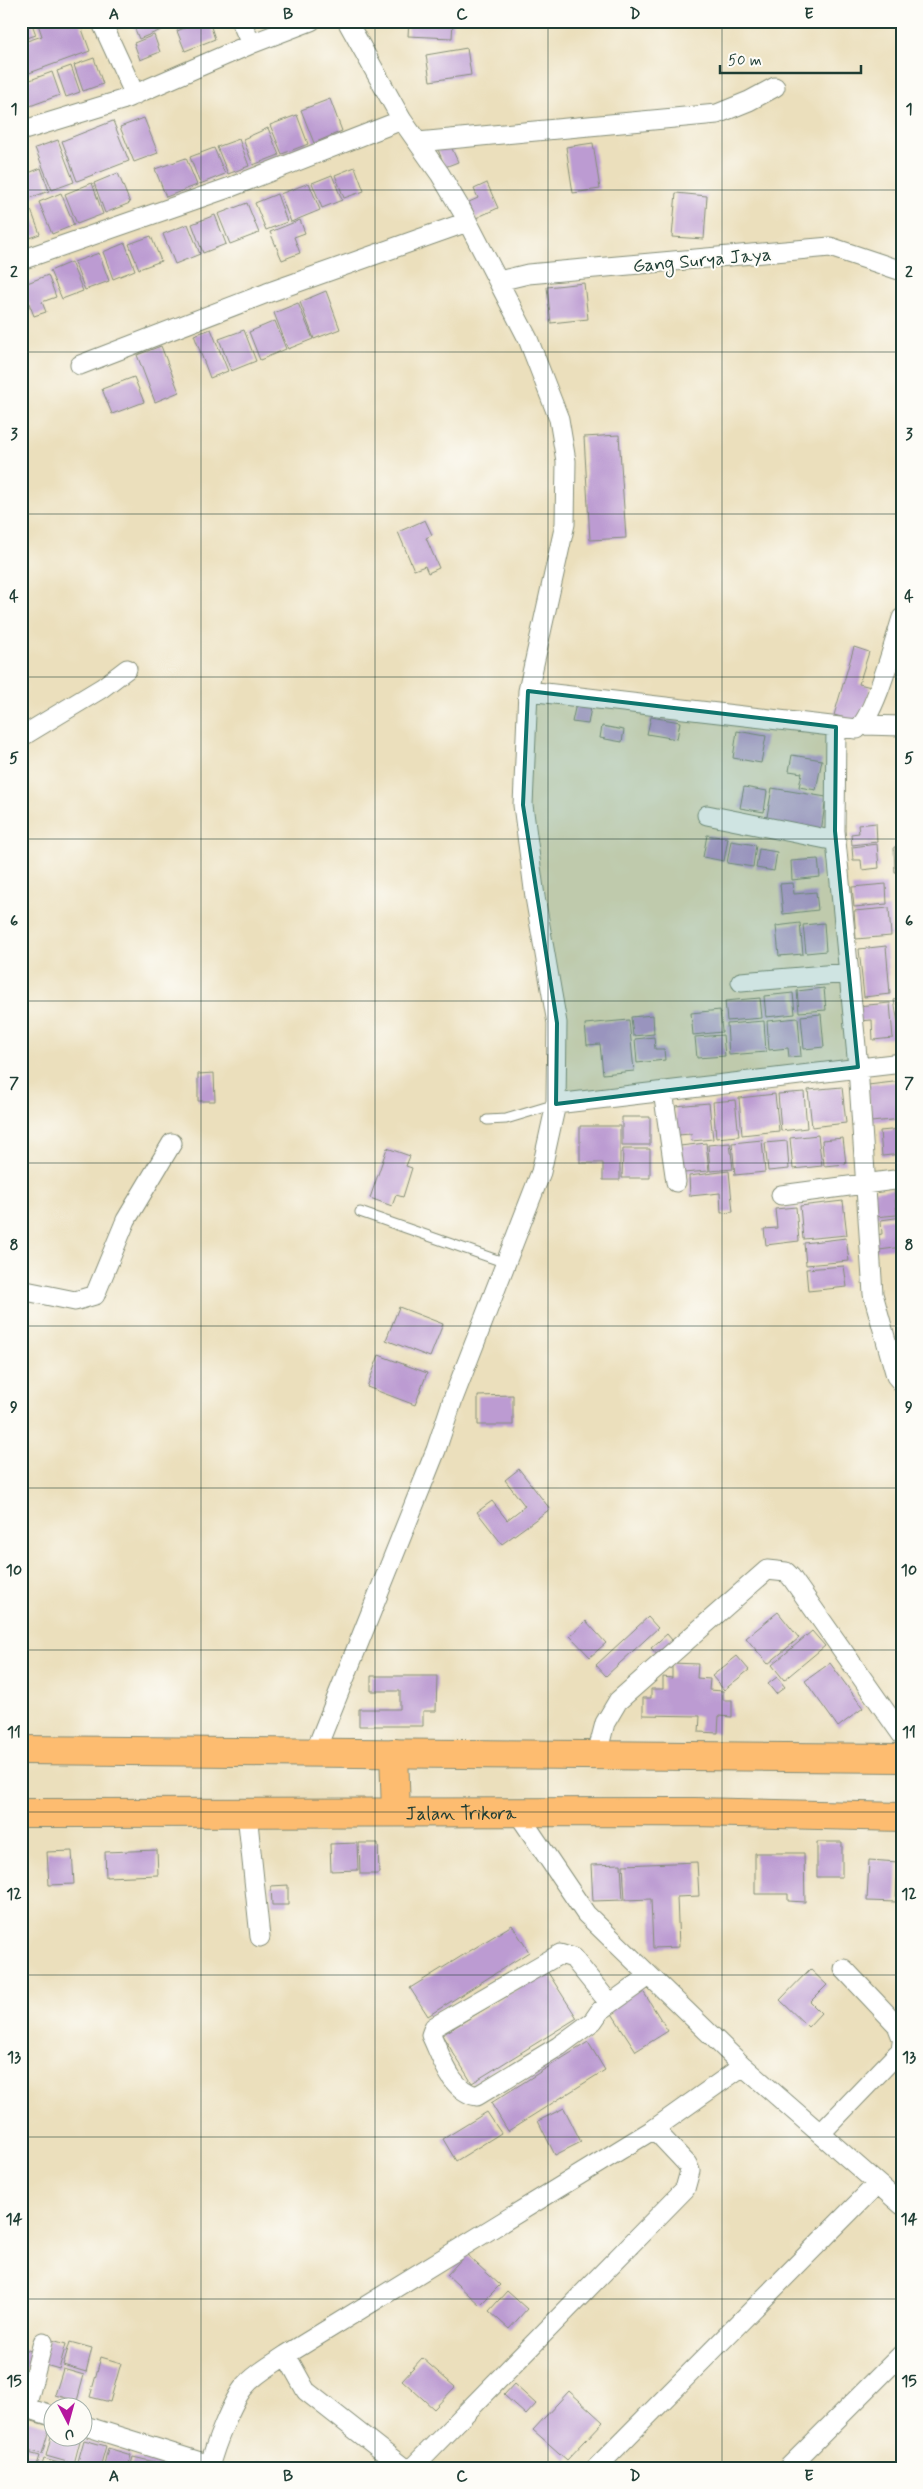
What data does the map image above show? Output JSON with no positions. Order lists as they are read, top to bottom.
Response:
{
  "streets": {
    "main road": ["Jalan Trikora"],
    "street": ["Gang Surya Jaya"]
  },
  "scale_bar": "50 m",
  "north": "bottom",
  "grid": {
    "columns": [
      "A",
      "B",
      "C",
      "D",
      "E"
    ],
    "rows": [
      "1",
      "2",
      "3",
      "4",
      "5",
      "6",
      "7",
      "8",
      "9",
      "10",
      "11",
      "12",
      "13",
      "14",
      "15"
    ]
  }
}
